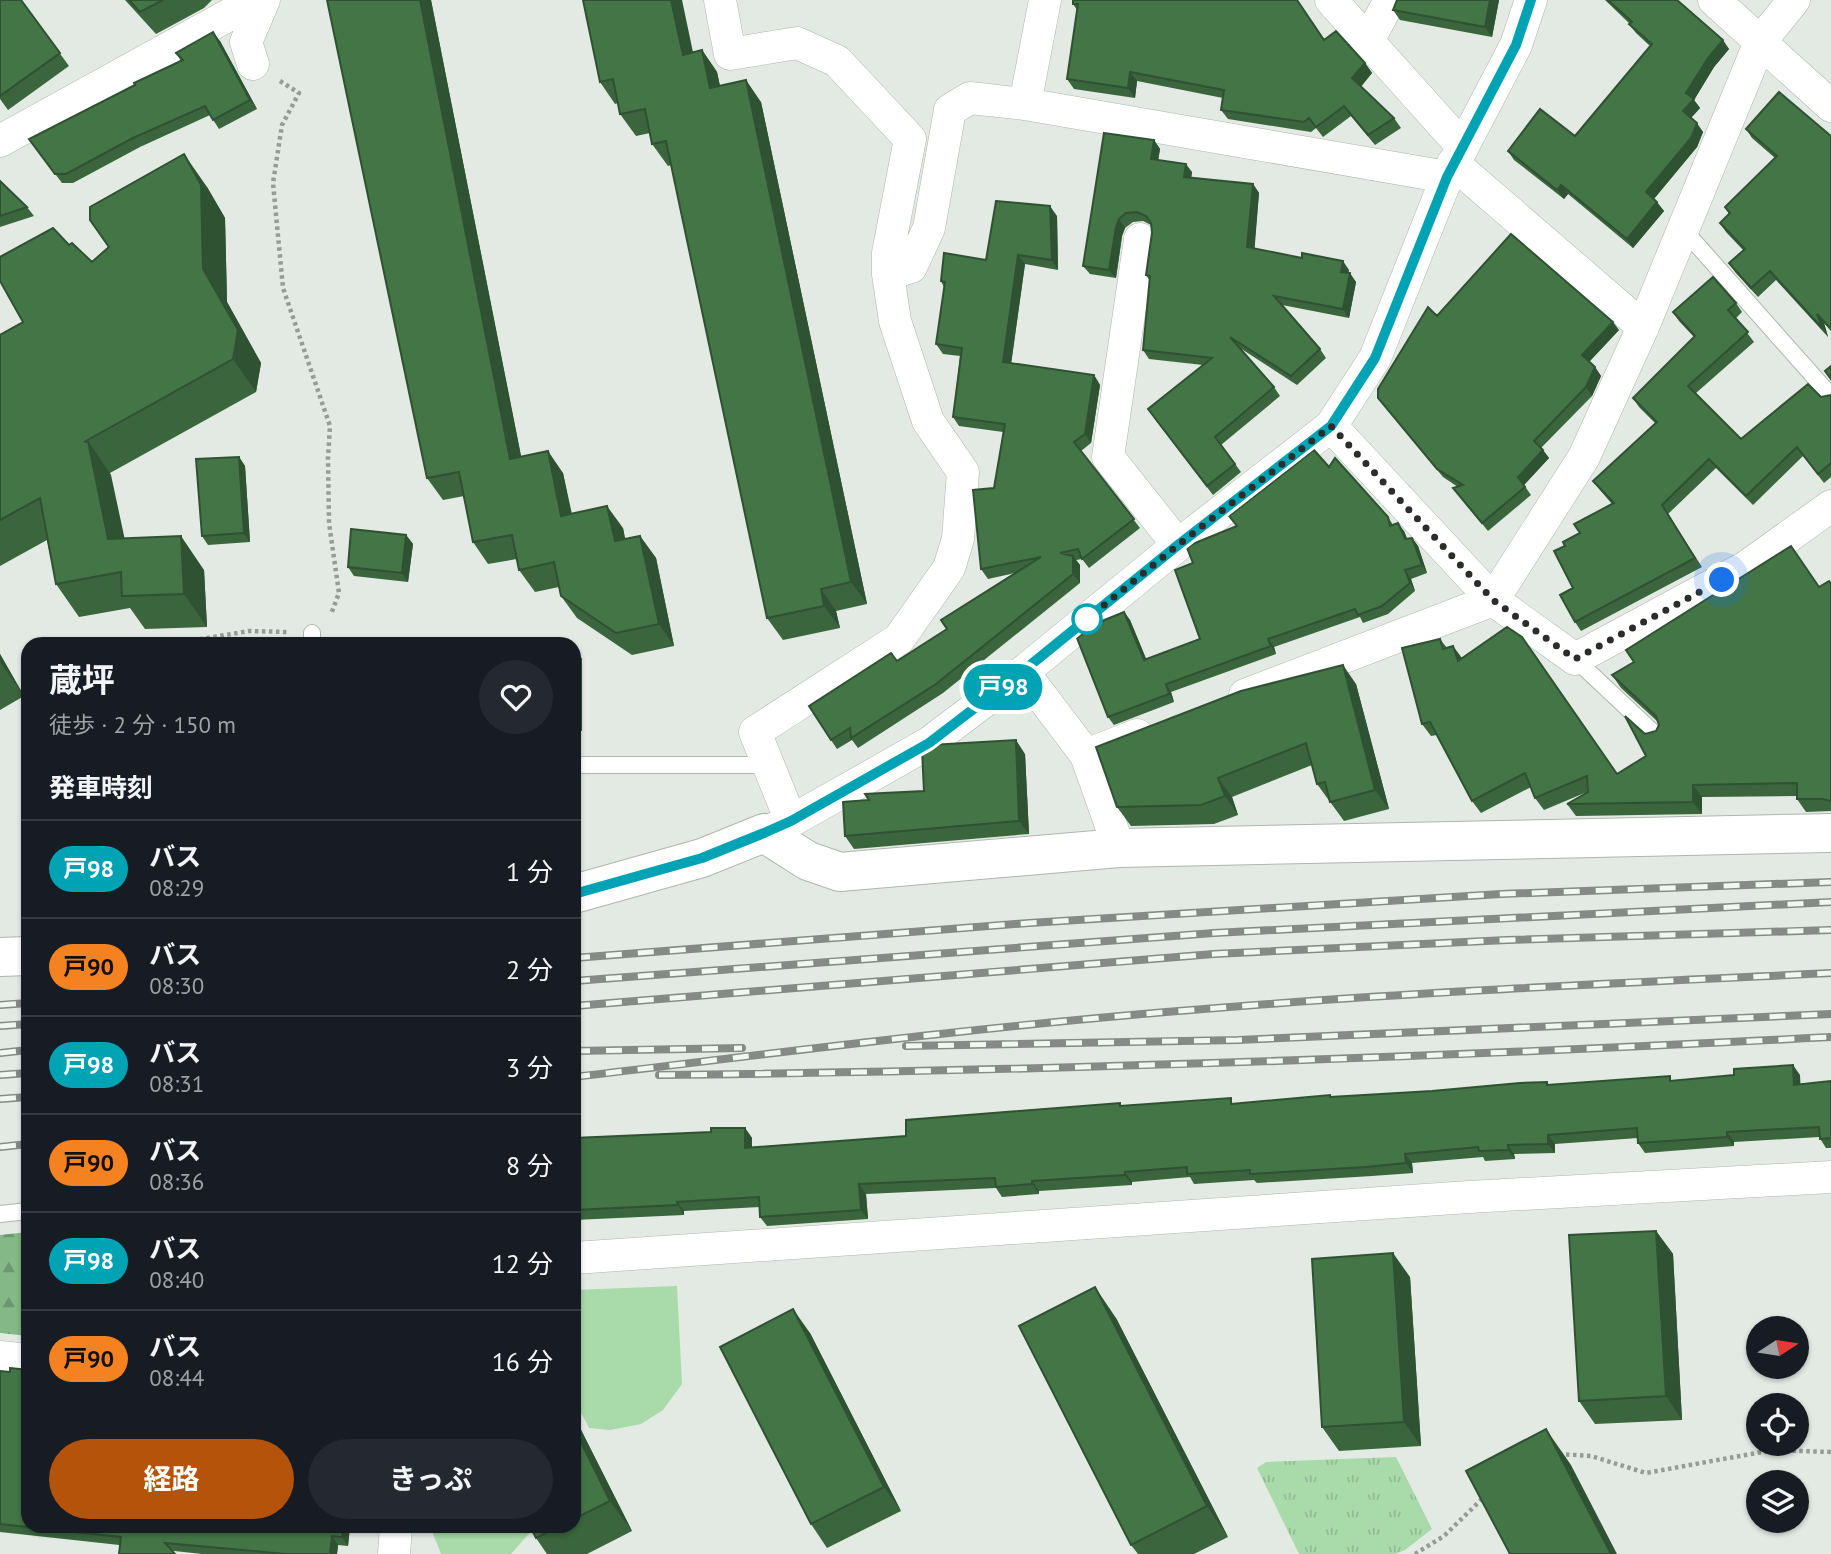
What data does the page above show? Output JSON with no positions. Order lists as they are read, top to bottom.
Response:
{
  "lines": ["bus line 戸98"],
  "north": "right",
  "page": {
    "on_map": "戸98",
    "heading": [
      ["蔵坪", "徒歩 · 2 分 · 150 m"],
      "発車時刻"
    ],
    "list": [
      {
        "mark": "戸98",
        "name": "バス",
        "note": "08:29",
        "value": "1 分"
      },
      {
        "mark": "戸90",
        "name": "バス",
        "note": "08:30",
        "value": "2 分"
      },
      {
        "mark": "戸98",
        "name": "バス",
        "note": "08:31",
        "value": "3 分"
      },
      {
        "mark": "戸90",
        "name": "バス",
        "note": "08:36",
        "value": "8 分"
      },
      {
        "mark": "戸98",
        "name": "バス",
        "note": "08:40",
        "value": "12 分"
      },
      {
        "mark": "戸90",
        "name": "バス",
        "note": "08:44",
        "value": "16 分"
      }
    ],
    "buttons": ["経路", "きっぷ"]
  }
}
